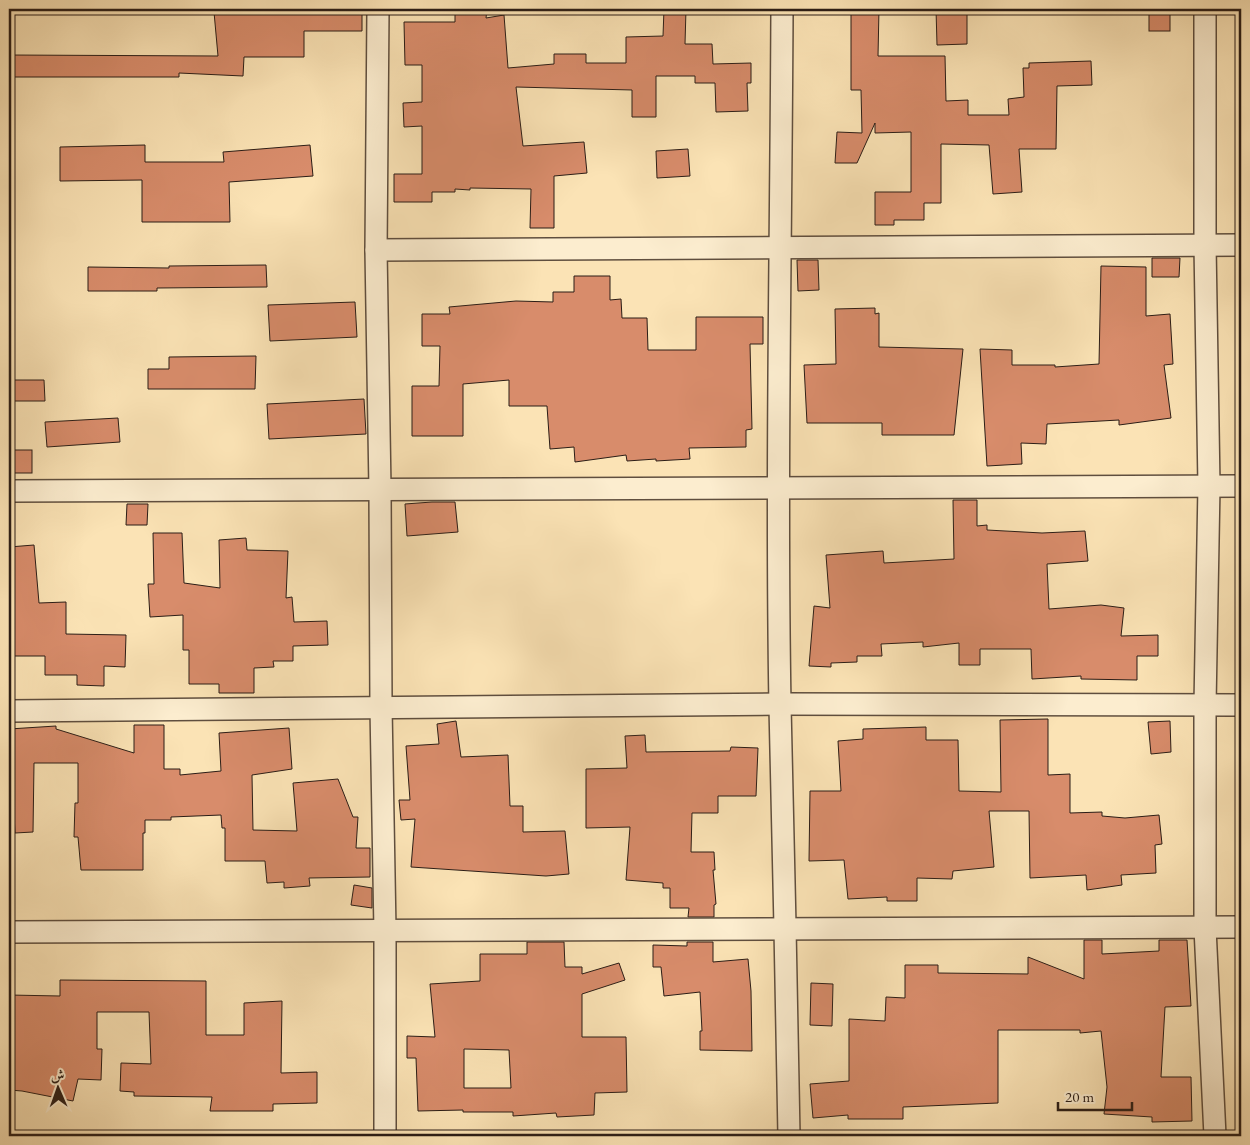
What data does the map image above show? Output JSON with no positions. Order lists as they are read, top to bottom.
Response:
{
  "scale_bar": "20 m",
  "north": "top"
}
